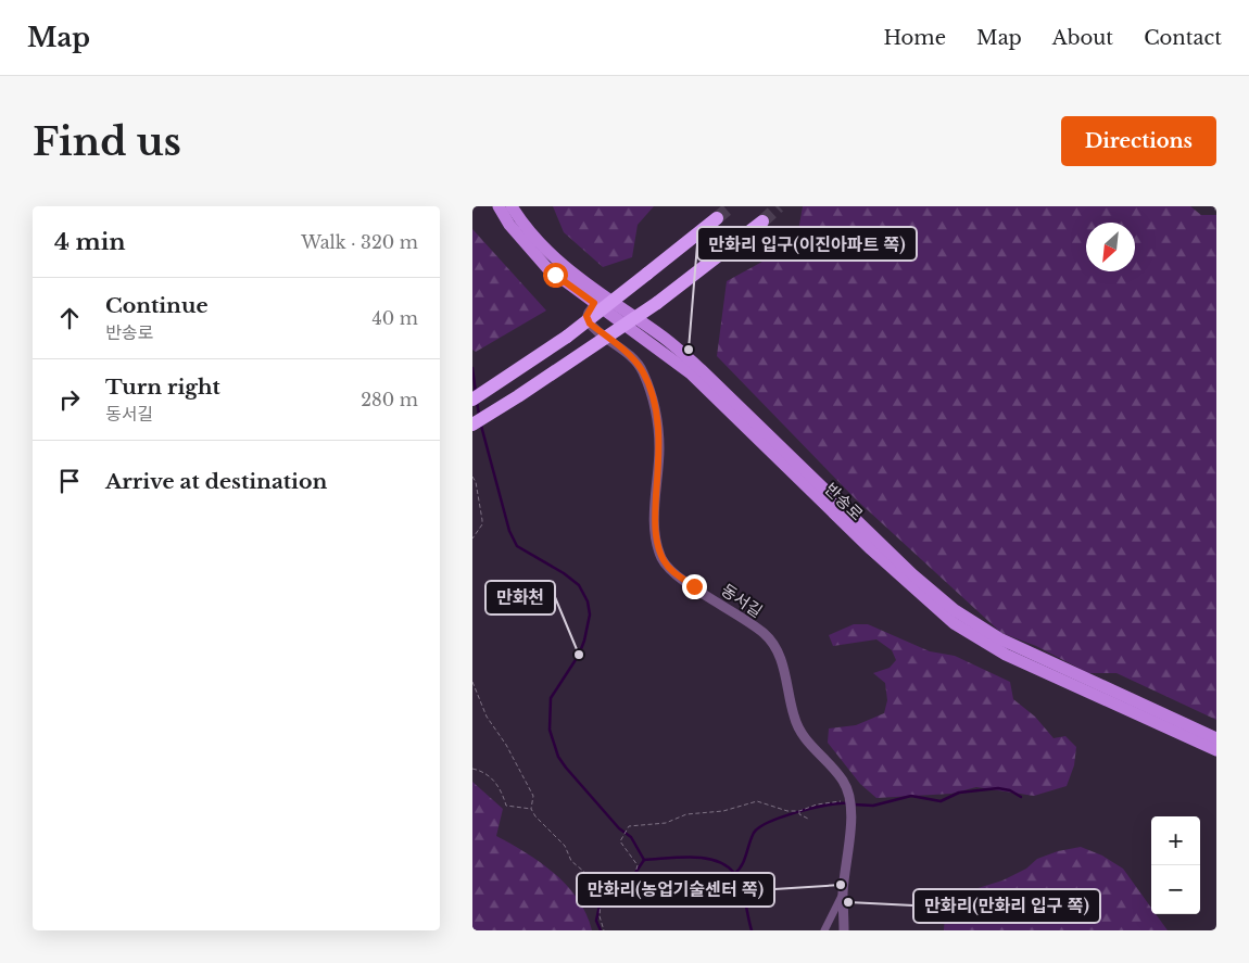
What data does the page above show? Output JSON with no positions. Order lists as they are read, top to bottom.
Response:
{
  "streets": {
    "main road": ["반송로"],
    "street": ["동서길"]
  },
  "crossings": [
    ["반송로", "동서길"]
  ],
  "places": [
    "만화리 입구(이진아파트 쪽)",
    "만화천",
    "만화리(농업기술센터 쪽)",
    "만화리(만화리 입구 쪽)"
  ],
  "north": "bottom left",
  "page": {
    "header": "Map",
    "nav": [
      "Home",
      "Map",
      "About",
      "Contact"
    ],
    "buttons": "Directions",
    "title": "Find us",
    "heading": ["4 min", "Walk · 320 m"],
    "list": [
      ["Continue", "반송로", "40 m"],
      ["Turn right", "동서길", "280 m"],
      "Arrive at destination"
    ],
    "map_buttons": ["+", "−"]
  }
}
